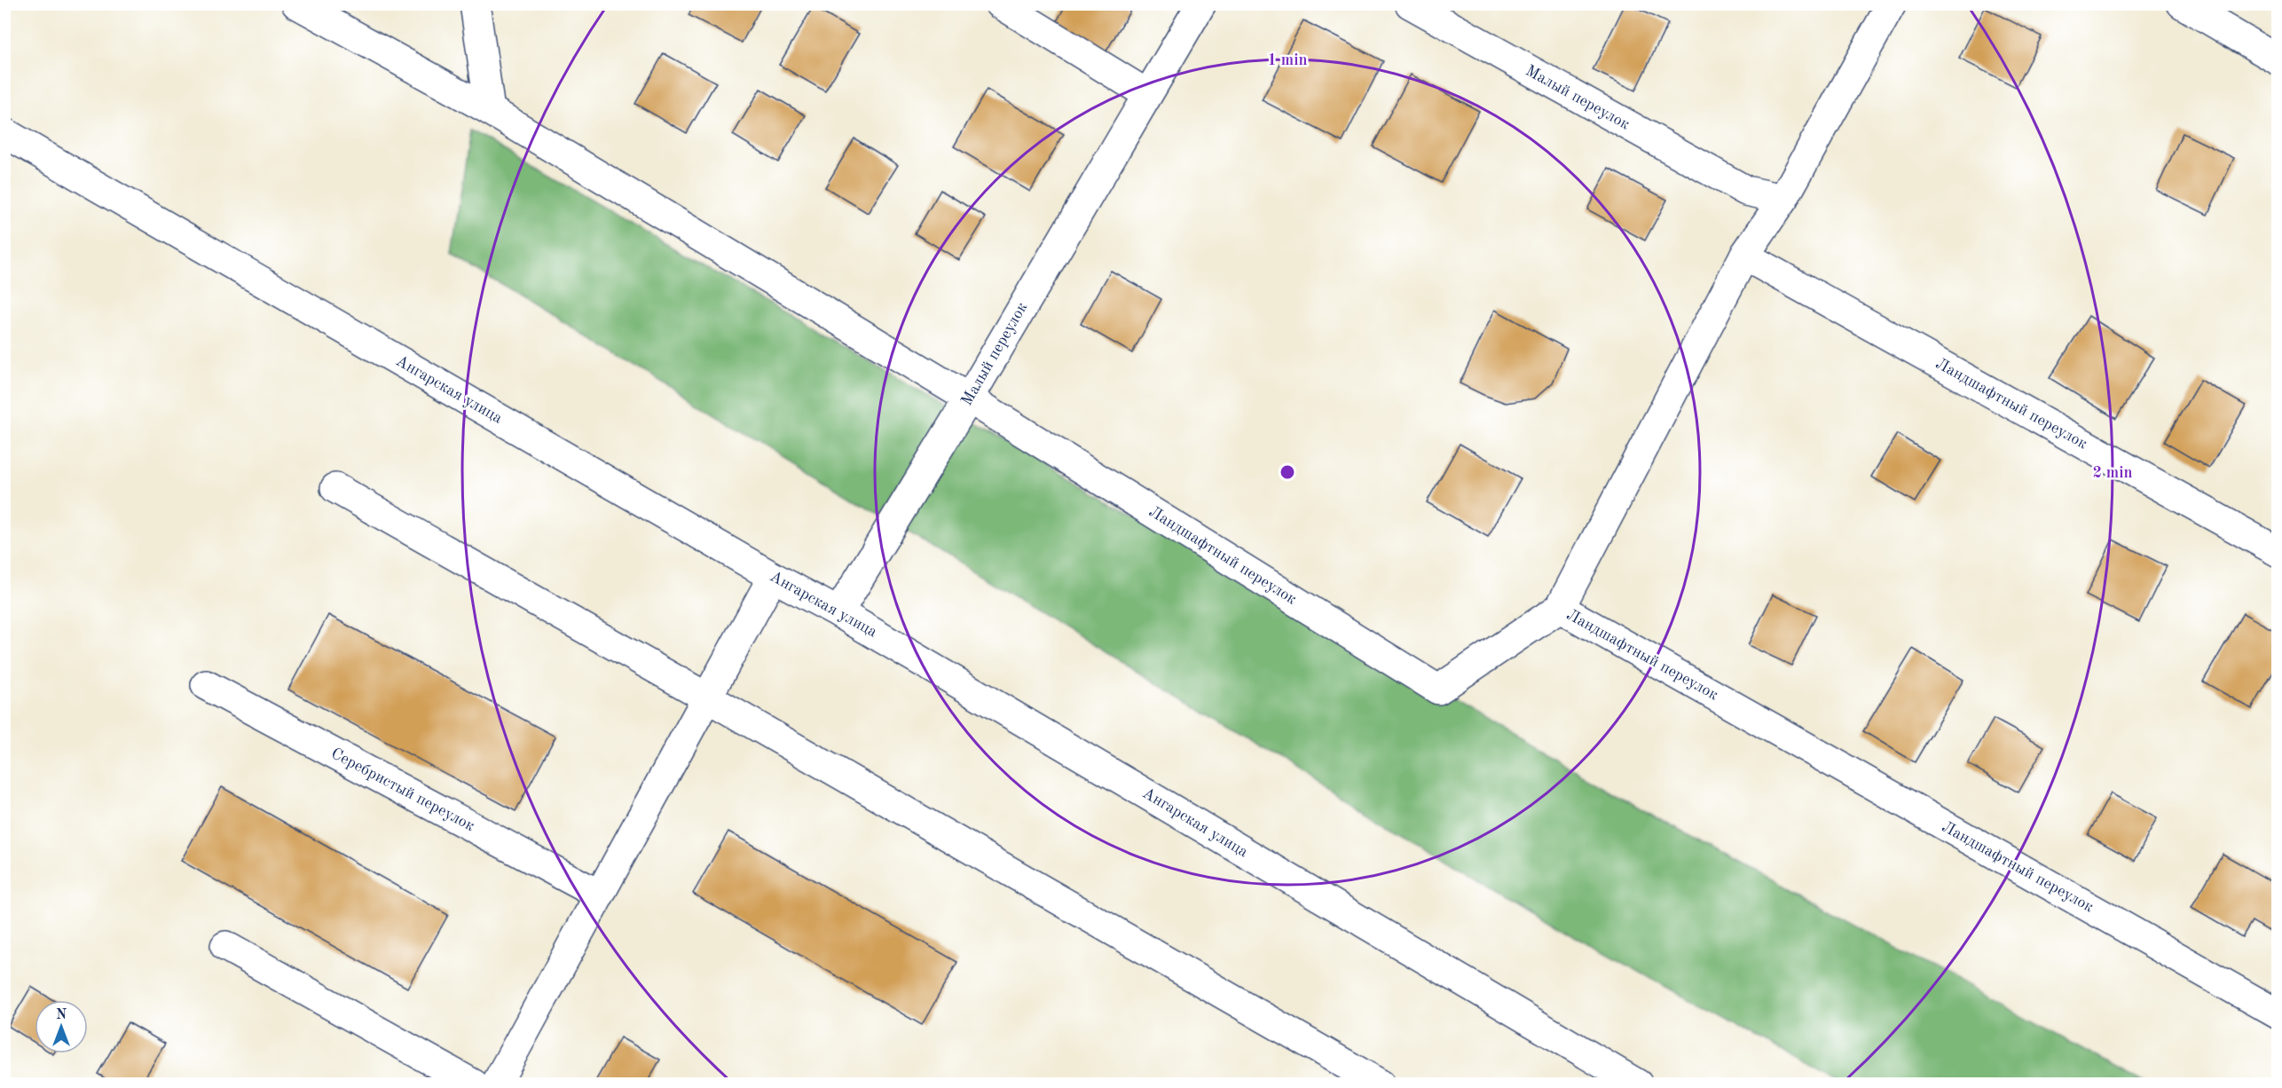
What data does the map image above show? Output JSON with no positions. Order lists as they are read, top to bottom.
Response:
{
  "streets": {
    "street": [
      "Малый переулок",
      "Ангарская улица",
      "Ландшафтный переулок",
      "Серебристый переулок"
    ]
  },
  "crossings": [
    ["Малый переулок", "Ангарская улица"],
    ["Малый переулок", "Ландшафтный переулок"]
  ],
  "north": "top",
  "rings": ["1 min", "2 min"]
}
